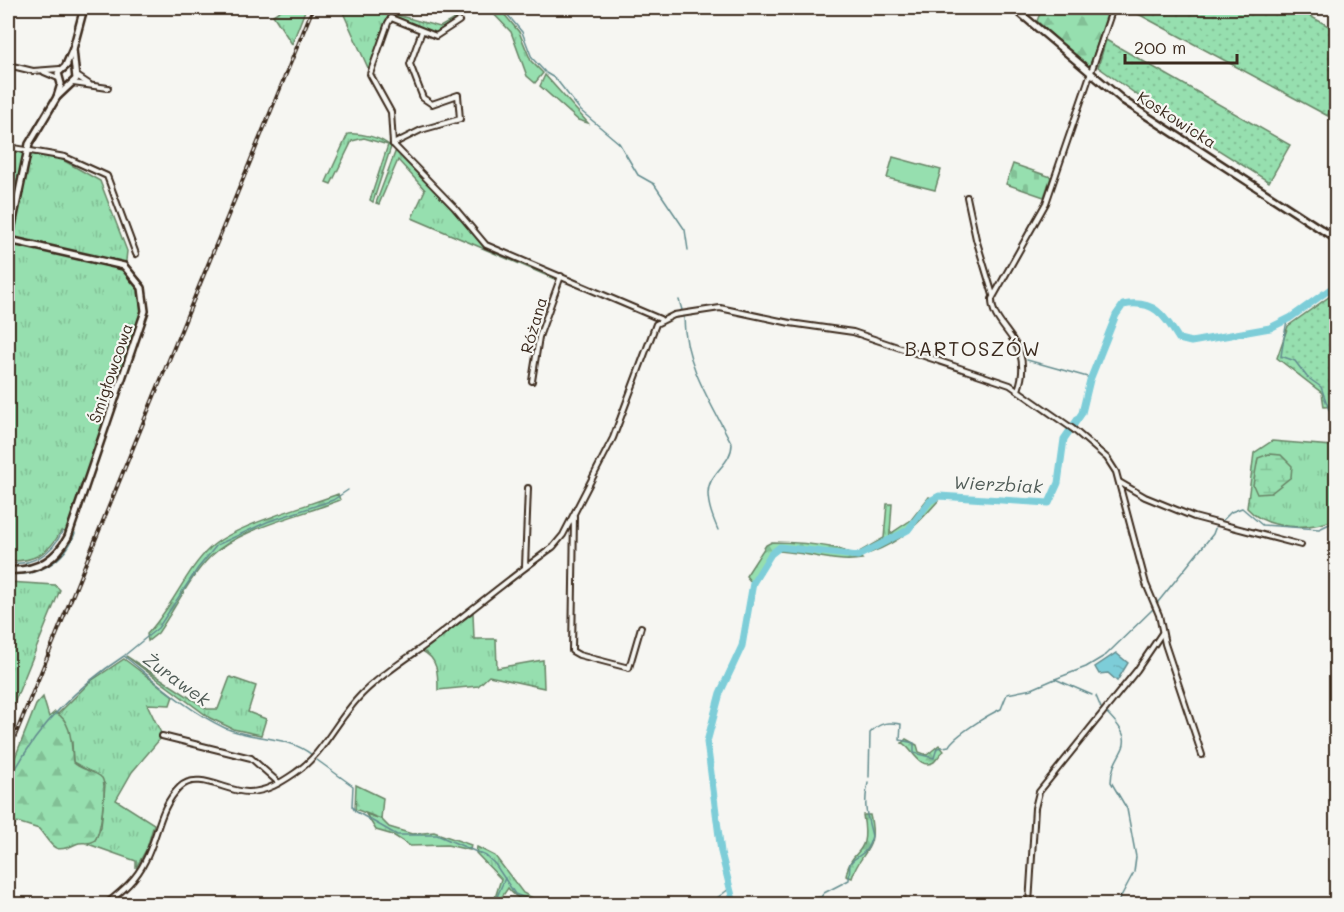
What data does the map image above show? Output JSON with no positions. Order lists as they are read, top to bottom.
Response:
{
  "streets": {
    "street": ["Koskowicka", "Różana", "Śmigłowcowa"]
  },
  "districts": ["BARTOSZÓW"],
  "water": ["Wierzbiak", "Żurawek"],
  "scale_bar": "200 m"
}
